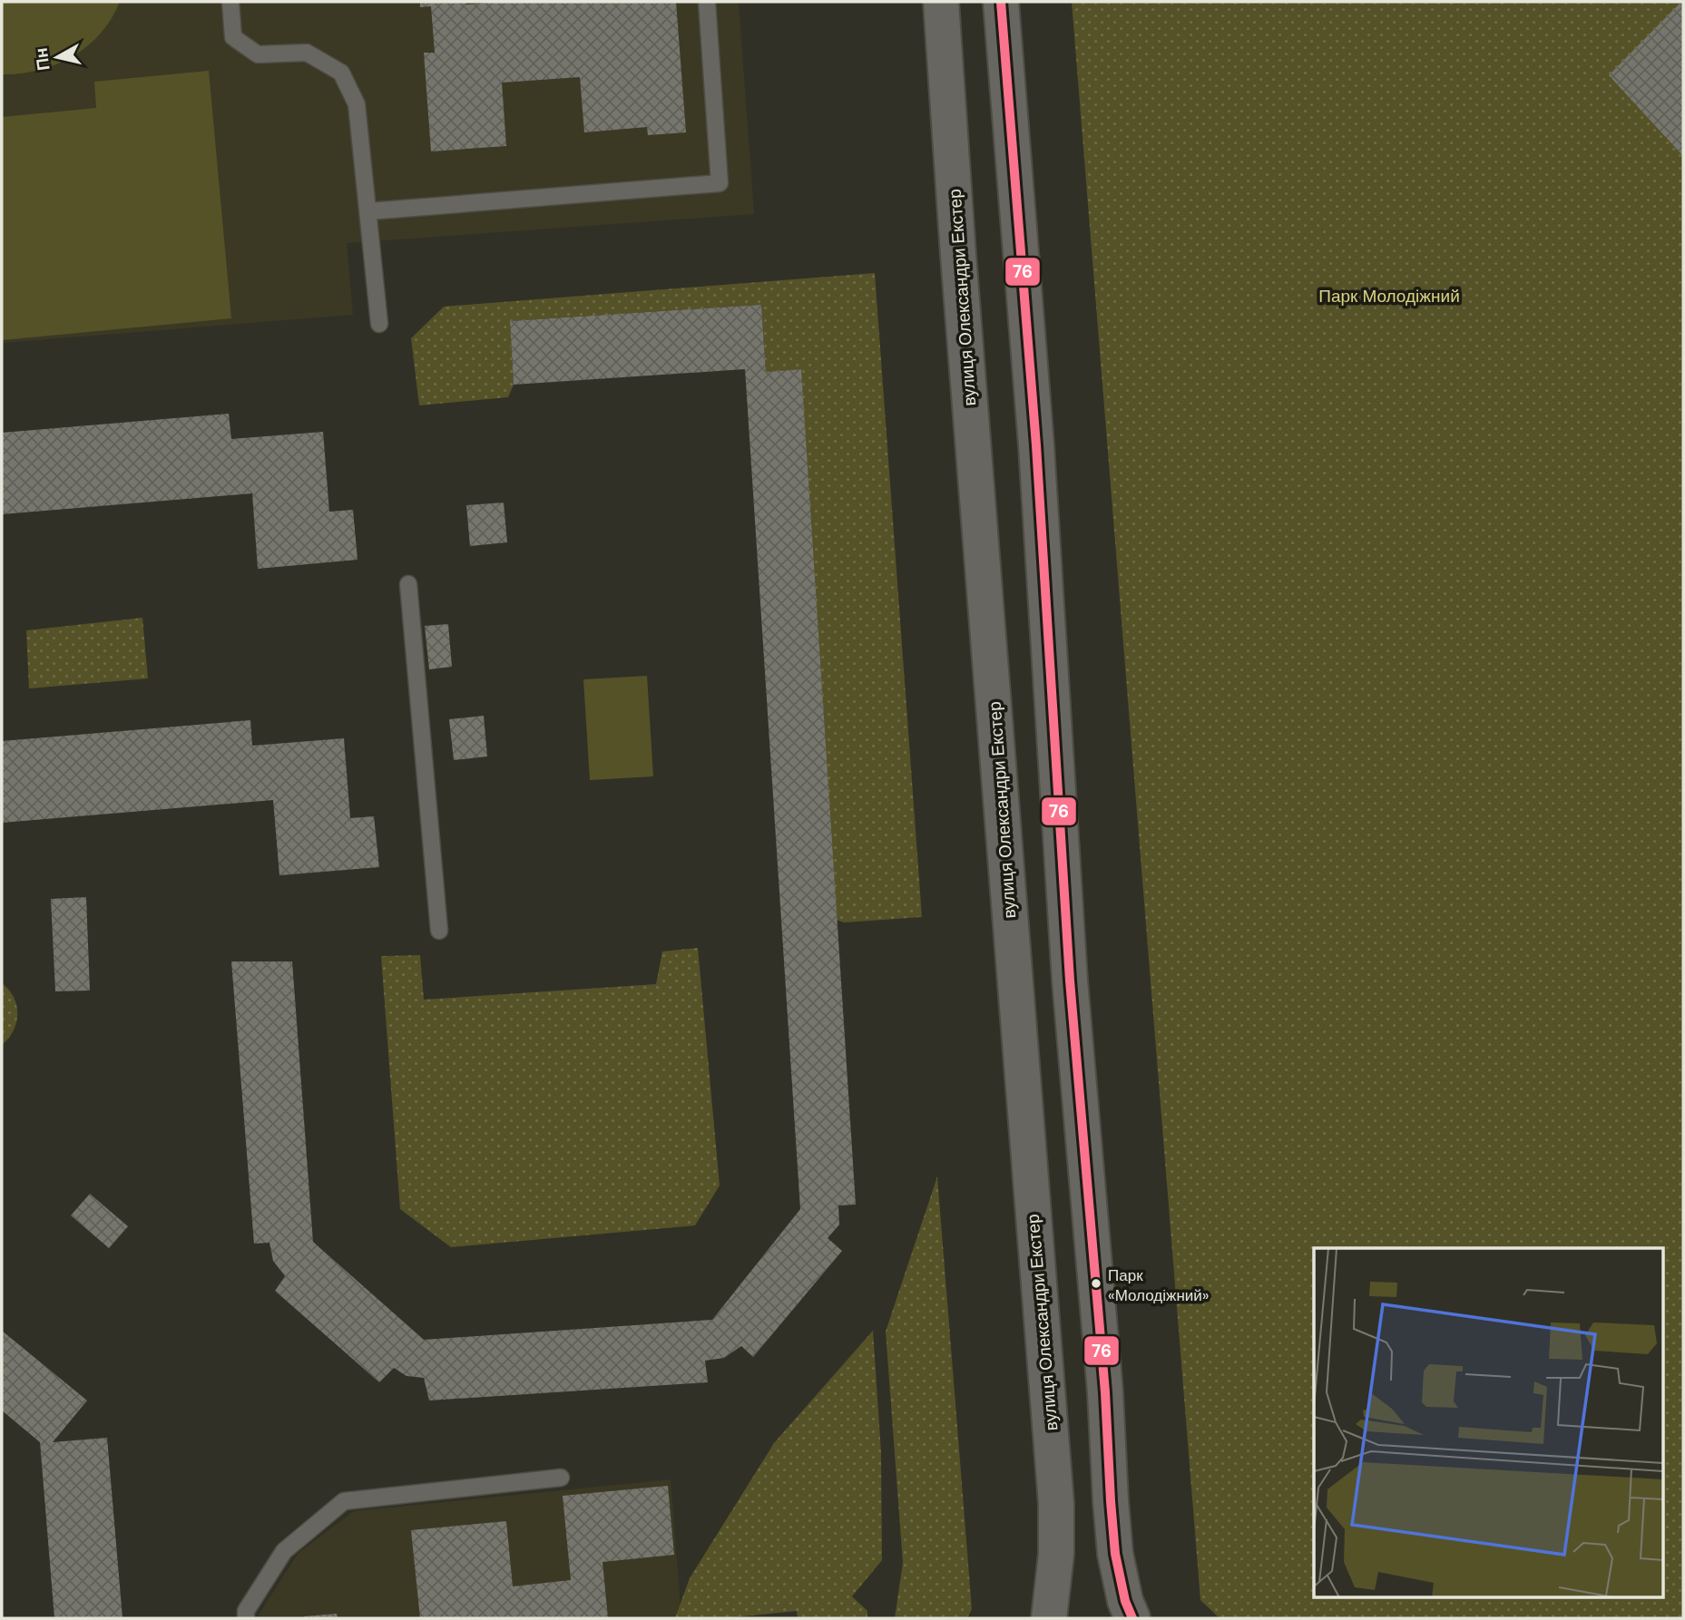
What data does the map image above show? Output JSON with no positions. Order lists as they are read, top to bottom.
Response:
{
  "streets": {
    "street": ["вулиця Олександри Екстер"]
  },
  "parks": ["Парк Молодіжний"],
  "places": ["Парк «Молодіжний»"],
  "lines": ["transit line 76"],
  "north": "left"
}
